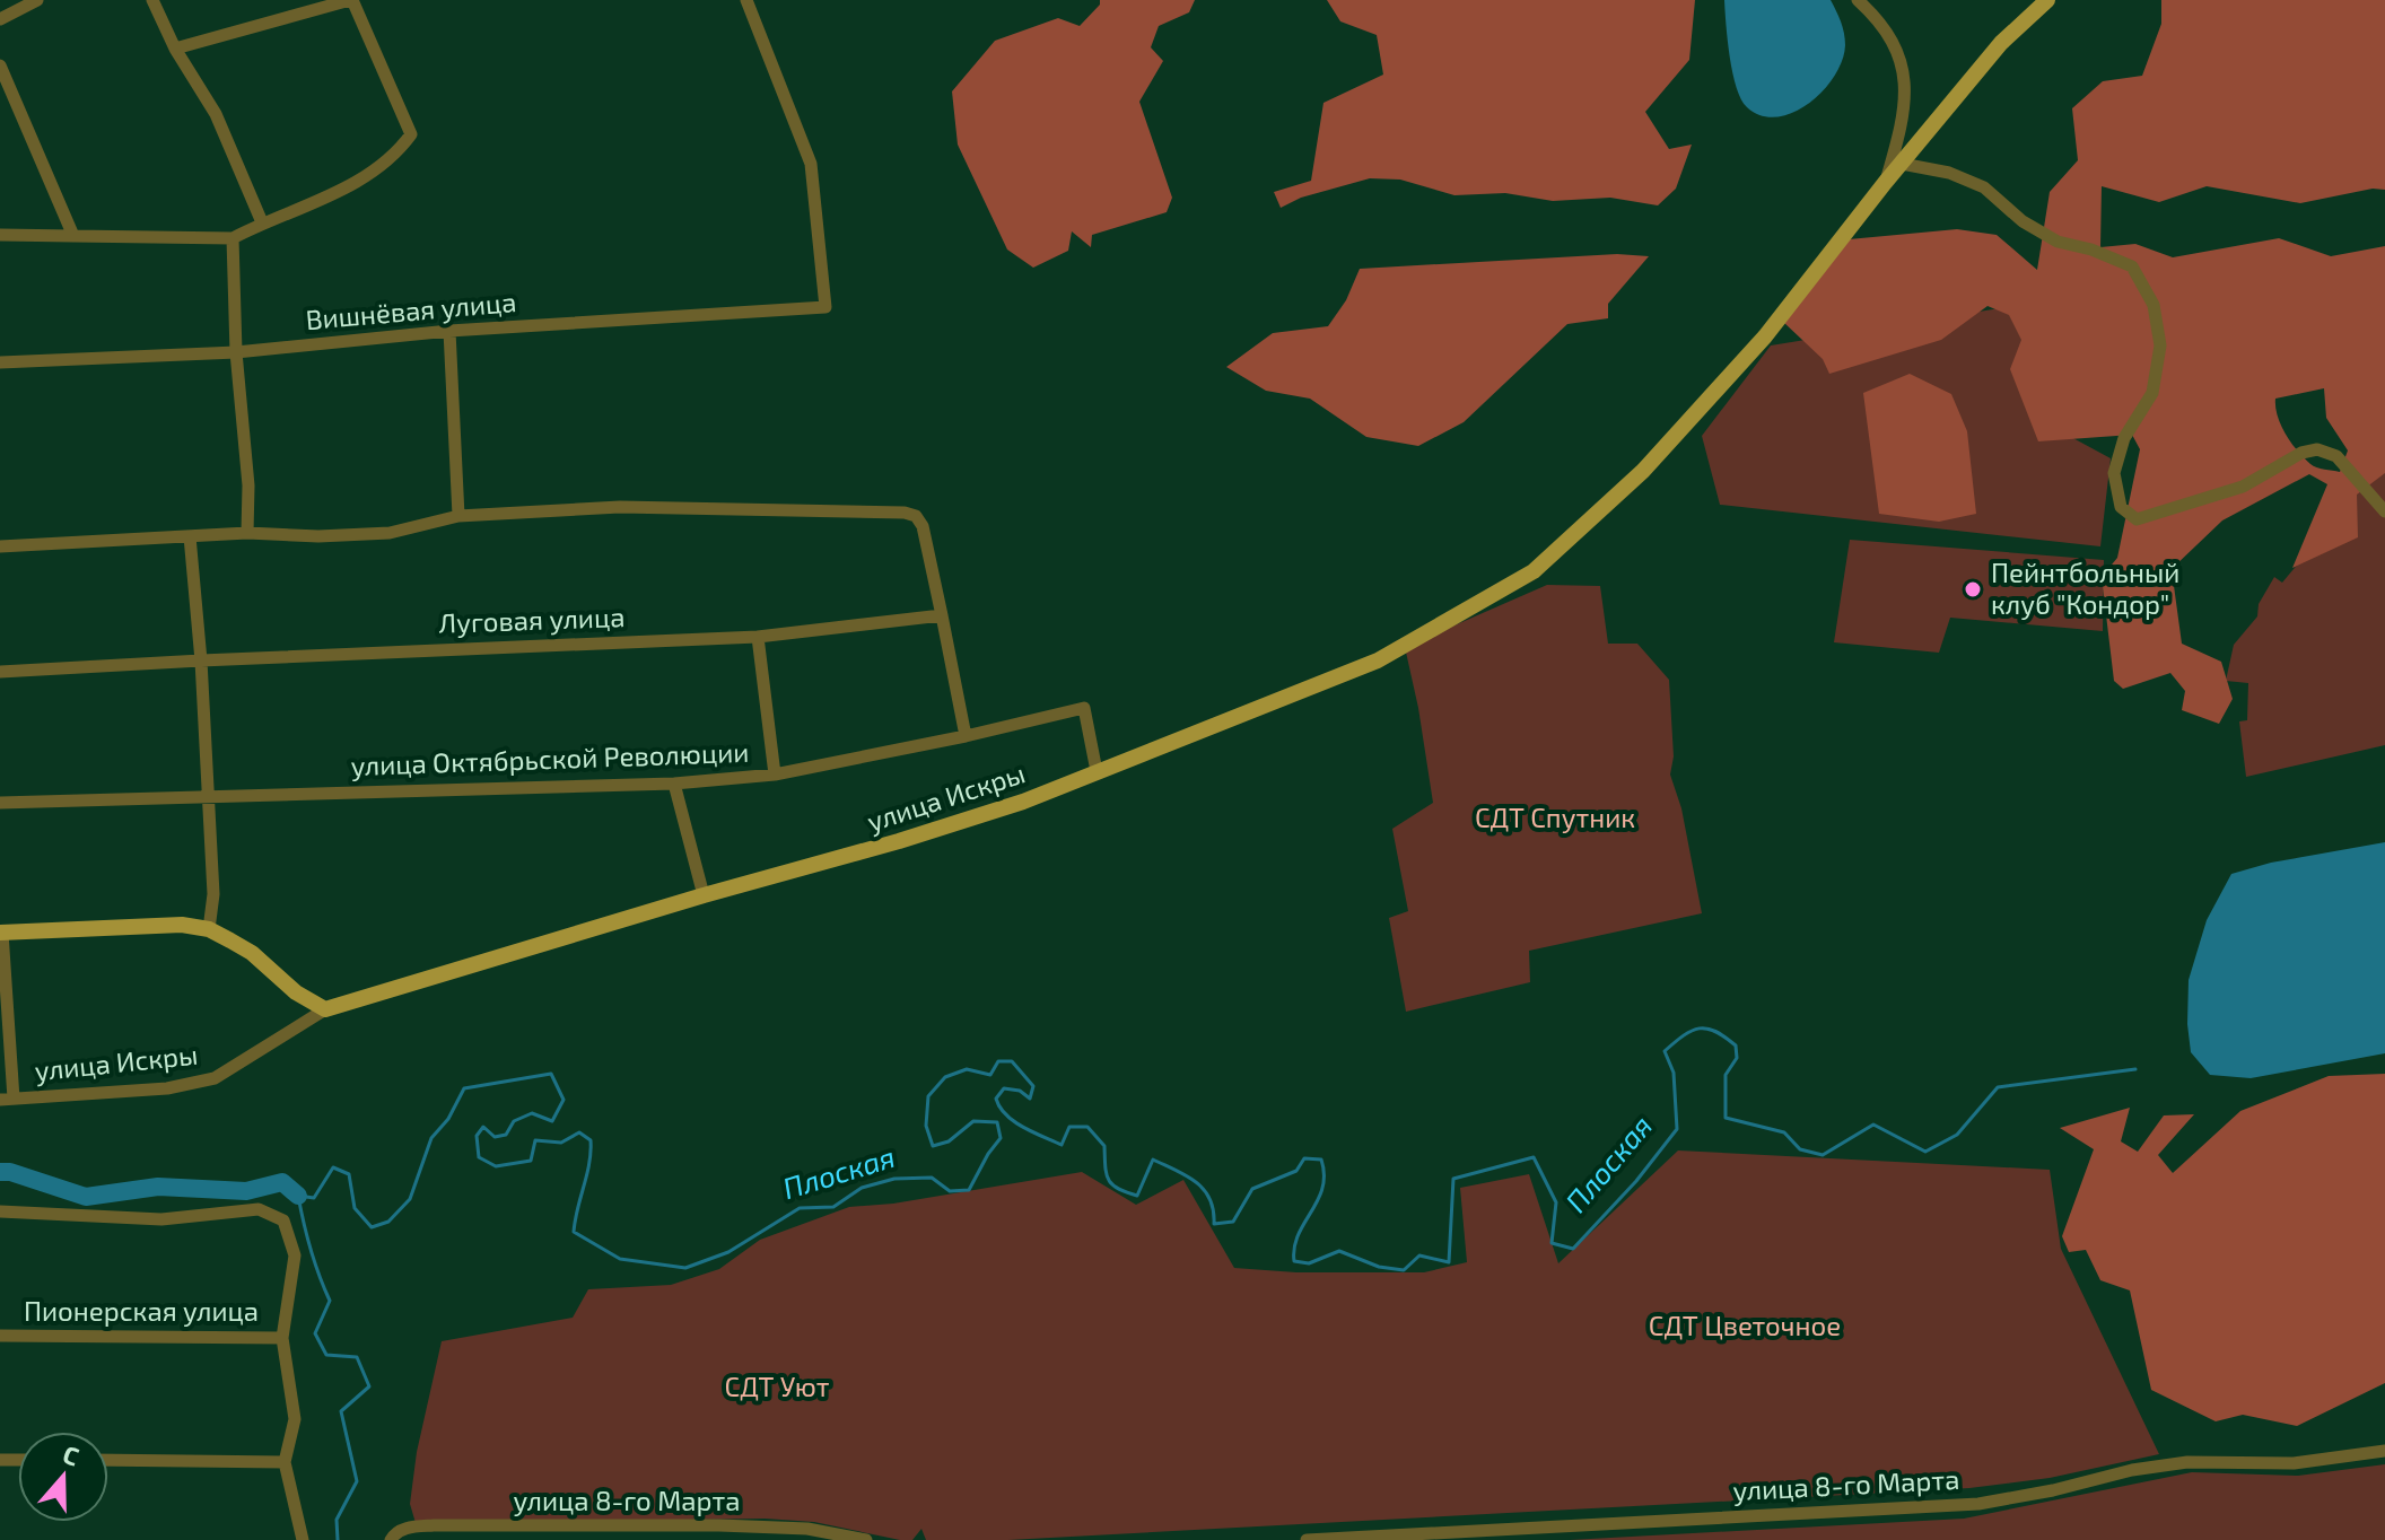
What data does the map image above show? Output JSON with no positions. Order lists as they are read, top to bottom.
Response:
{
  "streets": {
    "main road": ["улица Искры"],
    "street": [
      "Вишнёвая улица",
      "Луговая улица",
      "улица Октябрьской Революции",
      "Пионерская улица",
      "улица 8-го Марта"
    ]
  },
  "crossings": [
    ["улица Октябрьской Революции", "улица Искры"]
  ],
  "water": ["Плоская"],
  "parks": ["СДТ Спутник", "СДТ Цветочное", "СДТ Уют"],
  "places": ["Пейнтбольный клуб \"Кондор\""],
  "north": "top"
}
